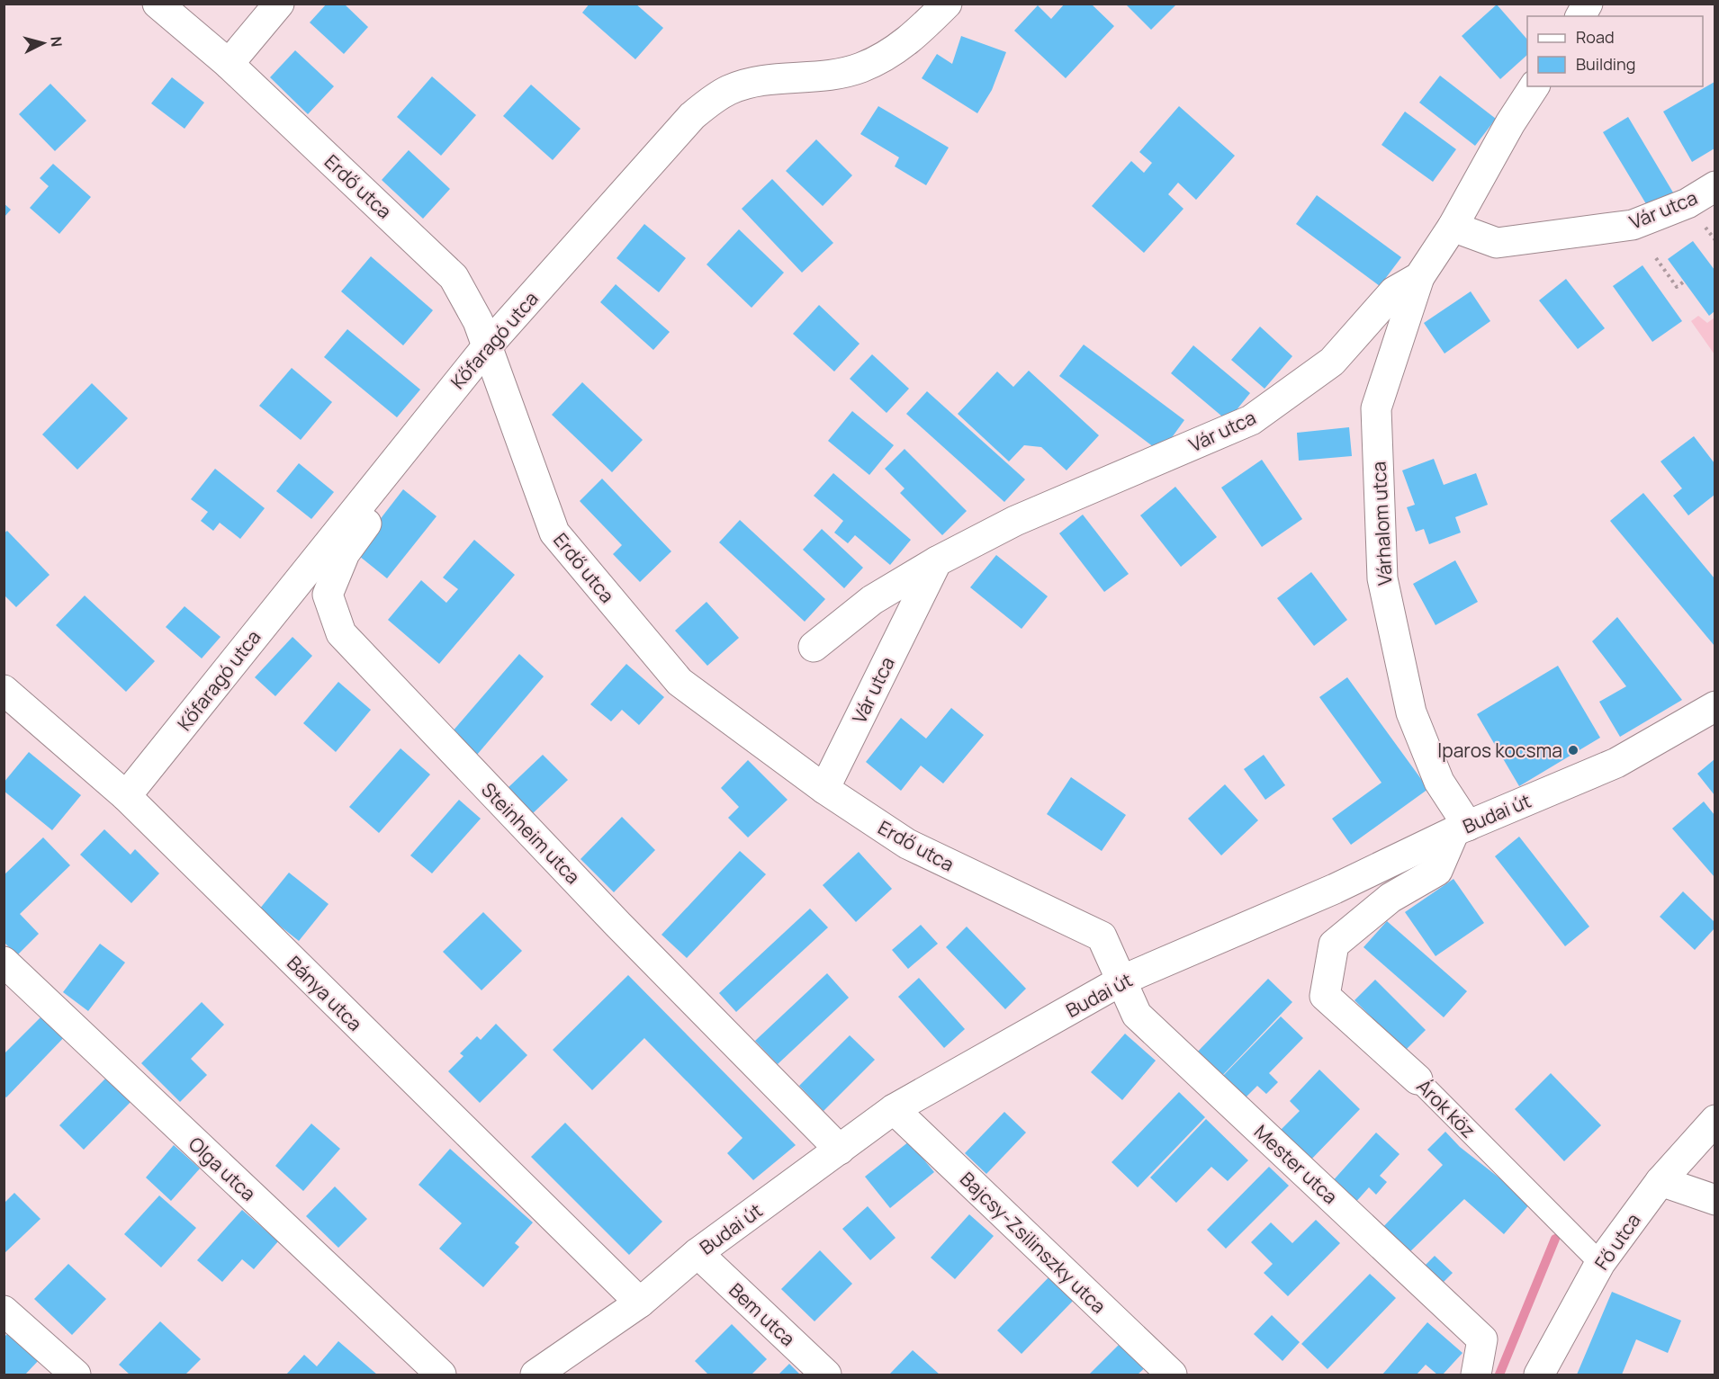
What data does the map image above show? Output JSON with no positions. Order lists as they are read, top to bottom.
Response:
{
  "streets": {
    "street": [
      "Erdő utca",
      "Vár utca",
      "Kőfaragó utca",
      "Várhalom utca",
      "Budai út",
      "Steinheim utca",
      "Bánya utca",
      "Árok köz",
      "Mester utca",
      "Olga utca",
      "Fő utca",
      "Bajcsy-Zsilinszky utca",
      "Bem utca"
    ]
  },
  "crossings": [
    ["Erdő utca", "Vár utca"],
    ["Erdő utca", "Kőfaragó utca"],
    ["Erdő utca", "Budai út"],
    ["Erdő utca", "Mester utca"],
    ["Vár utca", "Várhalom utca"],
    ["Kőfaragó utca", "Steinheim utca"],
    ["Kőfaragó utca", "Bánya utca"],
    ["Várhalom utca", "Budai út"],
    ["Várhalom utca", "Árok köz"],
    ["Budai út", "Steinheim utca"],
    ["Budai út", "Bánya utca"],
    ["Budai út", "Árok köz"],
    ["Budai út", "Mester utca"],
    ["Budai út", "Bajcsy-Zsilinszky utca"],
    ["Budai út", "Bem utca"],
    ["Árok köz", "Fő utca"]
  ],
  "places": ["Iparos kocsma"],
  "legend": ["Road", "Building"],
  "north": "right"
}
